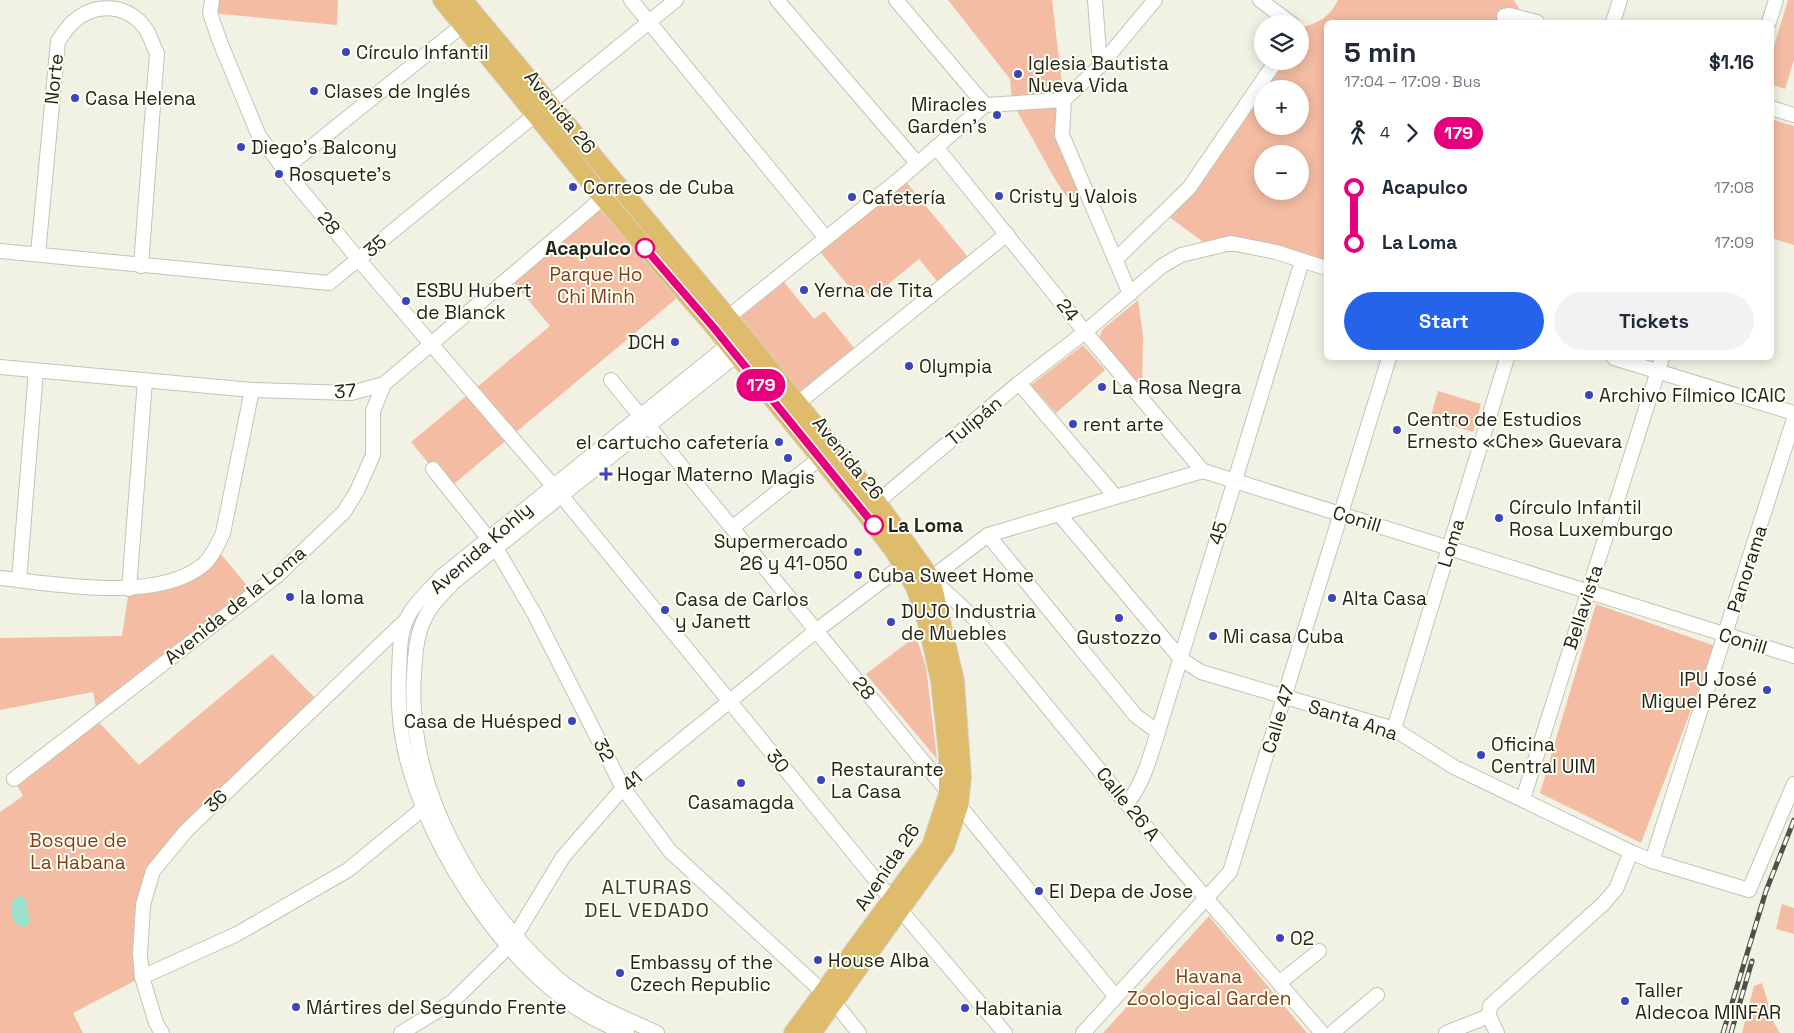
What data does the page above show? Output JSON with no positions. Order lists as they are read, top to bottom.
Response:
{
  "streets": {
    "main road": ["Avenida 26"],
    "street": [
      "Norte",
      "28",
      "35",
      "24",
      "37",
      "Tulipán",
      "Conill",
      "45",
      "Loma",
      "Avenida Kohly",
      "Panorama",
      "Avenida de la Loma",
      "Bellavista",
      "Calle 47",
      "Santa Ana",
      "32",
      "30",
      "41",
      "36",
      "Calle 26 A"
    ]
  },
  "crossings": [
    ["Norte", "35"],
    ["Avenida 26", "28"],
    ["Avenida 26", "35"],
    ["Avenida 26", "37"],
    ["Avenida 26", "Tulipán"],
    ["Avenida 26", "Avenida Kohly"],
    ["Avenida 26", "32"],
    ["Avenida 26", "30"],
    ["Avenida 26", "41"],
    ["Avenida 26", "Calle 26 A"],
    ["28", "35"],
    ["28", "37"],
    ["28", "Avenida Kohly"],
    ["28", "Calle 47"],
    ["28", "30"],
    ["28", "41"],
    ["24", "Tulipán"],
    ["24", "Conill"],
    ["37", "Avenida de la Loma"],
    ["Tulipán", "45"],
    ["Conill", "45"],
    ["Conill", "Loma"],
    ["Conill", "Panorama"],
    ["Conill", "Bellavista"],
    ["Conill", "Calle 47"],
    ["45", "Santa Ana"],
    ["45", "Calle 26 A"],
    ["Loma", "Santa Ana"],
    ["Avenida Kohly", "32"],
    ["Avenida Kohly", "30"],
    ["Avenida Kohly", "41"],
    ["Avenida Kohly", "36"],
    ["Panorama", "Santa Ana"],
    ["Bellavista", "Santa Ana"],
    ["Calle 47", "Santa Ana"],
    ["Calle 47", "Calle 26 A"],
    ["32", "41"],
    ["30", "41"]
  ],
  "districts": ["ALTURAS DEL VEDADO"],
  "parks": ["Parque Ho Chi Minh", "Bosque de La Habana", "Havana Zoological Garden"],
  "places": {
    "other": [
      "Círculo Infantil",
      "Iglesia Bautista Nueva Vida",
      "Clases de Inglés",
      "Casa Helena",
      "Miracles Garden's",
      "Diego's Balcony",
      "Rosquete's",
      "Correos de Cuba",
      "Cristy y Valois",
      "Cafetería",
      "Acapulco",
      "Yerna de Tita",
      "ESBU Hubert de Blanck",
      "DCH",
      "Olympia",
      "La Rosa Negra",
      "Archivo Fílmico ICAIC",
      "rent arte",
      "Centro de Estudios Ernesto «Che» Guevara",
      "el cartucho cafetería",
      "Magis",
      "Círculo Infantil Rosa Luxemburgo",
      "La Loma",
      "Supermercado 26 y 41-050",
      "Cuba Sweet Home",
      "la loma",
      "Alta Casa",
      "Casa de Carlos y Janett",
      "Gustozzo",
      "DUJO Industria de Muebles",
      "Mi casa Cuba",
      "IPU José Miguel Pérez",
      "Casa de Huésped",
      "Oficina Central UIM",
      "Restaurante La Casa",
      "Casamagda",
      "El Depa de Jose",
      "O2",
      "House Alba",
      "Embassy of the Czech Republic",
      "Taller Aldecoa MINFAR",
      "Mártires del Segundo Frente",
      "Habitania"
    ],
    "health": ["Hogar Materno"]
  },
  "lines": ["bus line 179"],
  "page": {
    "on_map": "179",
    "map_buttons": ["+", "−"],
    "heading": ["5 min", "17:04 – 17:09 · Bus", "$1.16"],
    "legs": ["4", "179"],
    "list": [
      {
        "name": "Acapulco",
        "value": "17:08"
      },
      {
        "name": "La Loma",
        "value": "17:09"
      }
    ],
    "buttons": ["Start", "Tickets"]
  }
}
